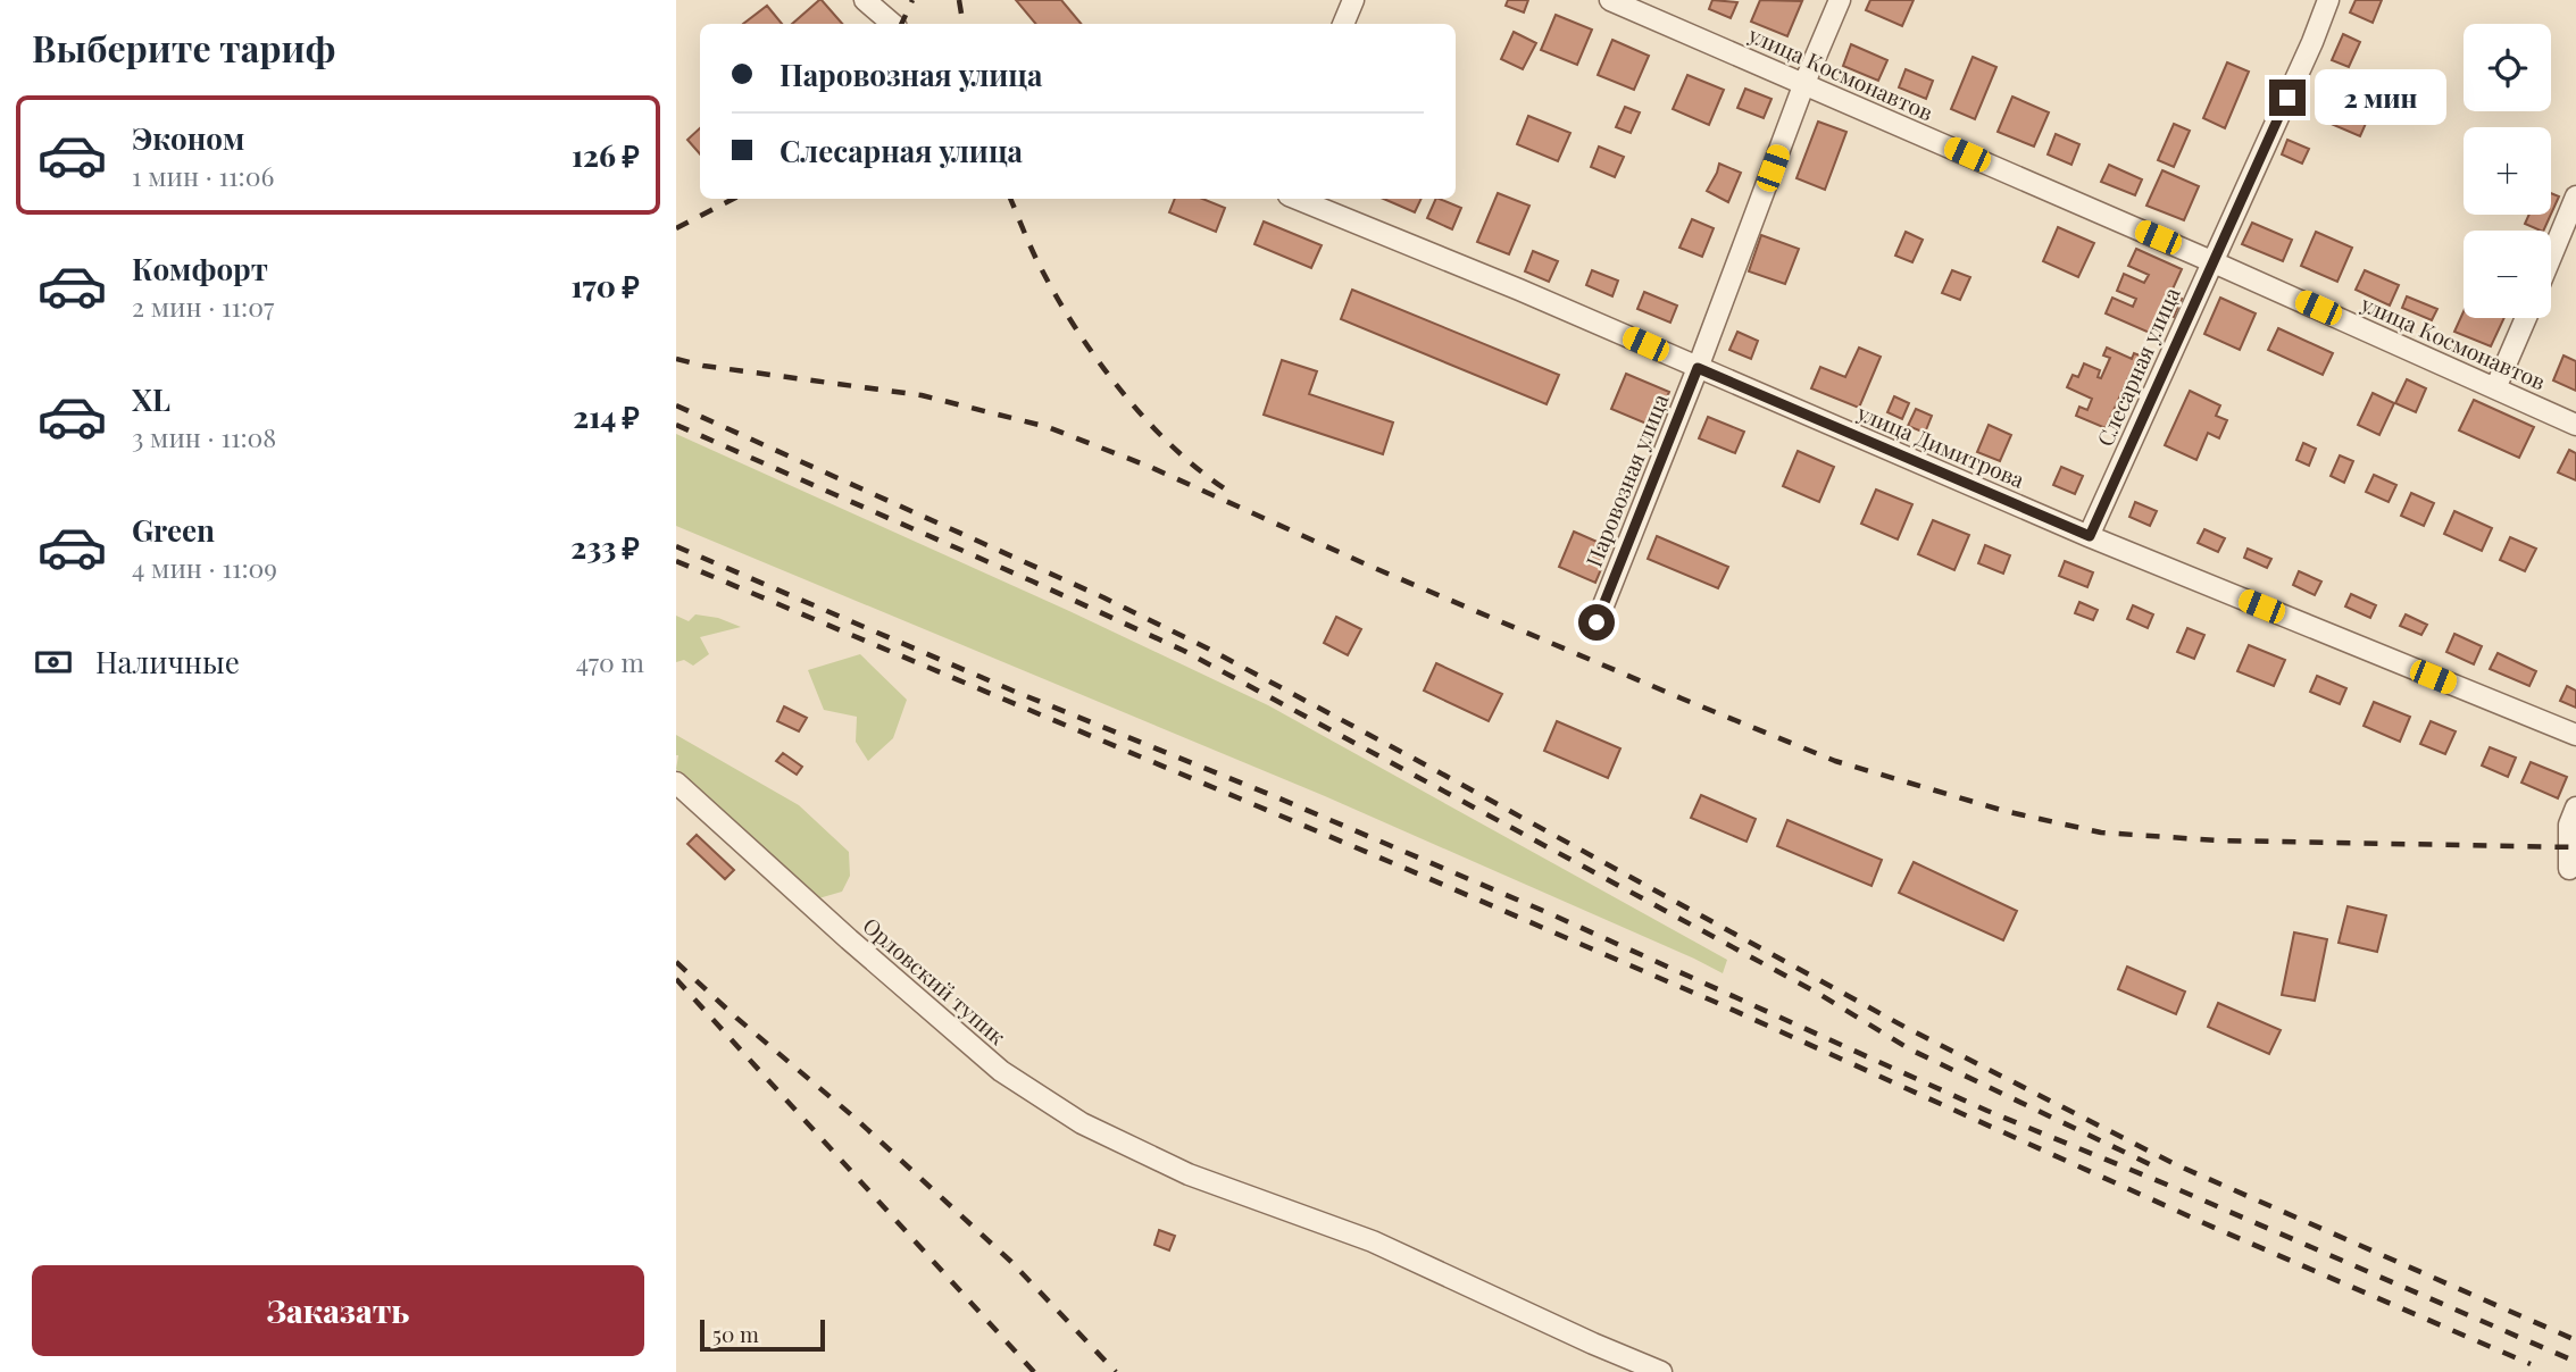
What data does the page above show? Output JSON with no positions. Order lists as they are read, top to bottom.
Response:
{
  "streets": {
    "street": [
      "улица Космонавтов",
      "Слесарная улица",
      "улица Димитрова",
      "Паровозная улица",
      "Орловский тупик"
    ]
  },
  "crossings": [
    ["улица Космонавтов", "Слесарная улица"],
    ["улица Космонавтов", "Паровозная улица"],
    ["Слесарная улица", "улица Димитрова"],
    ["улица Димитрова", "Паровозная улица"]
  ],
  "scale_bar": "50 m",
  "page": {
    "heading": "Выберите тариф",
    "map_buttons": ["+", "−"],
    "banner": ["Паровозная улица", "Слесарная улица"],
    "bubble": "2 мин",
    "list": [
      {
        "name": "Эконом",
        "note": "1 мин · 11:06",
        "value": "126 ₽"
      },
      {
        "name": "Комфорт",
        "note": "2 мин · 11:07",
        "value": "170 ₽"
      },
      {
        "name": "XL",
        "note": "3 мин · 11:08",
        "value": "214 ₽"
      },
      {
        "name": "Green",
        "note": "4 мин · 11:09",
        "value": "233 ₽"
      }
    ],
    "pay": ["Наличные", "470 m"],
    "buttons": "Заказать",
    "scale": "50 m"
  }
}
